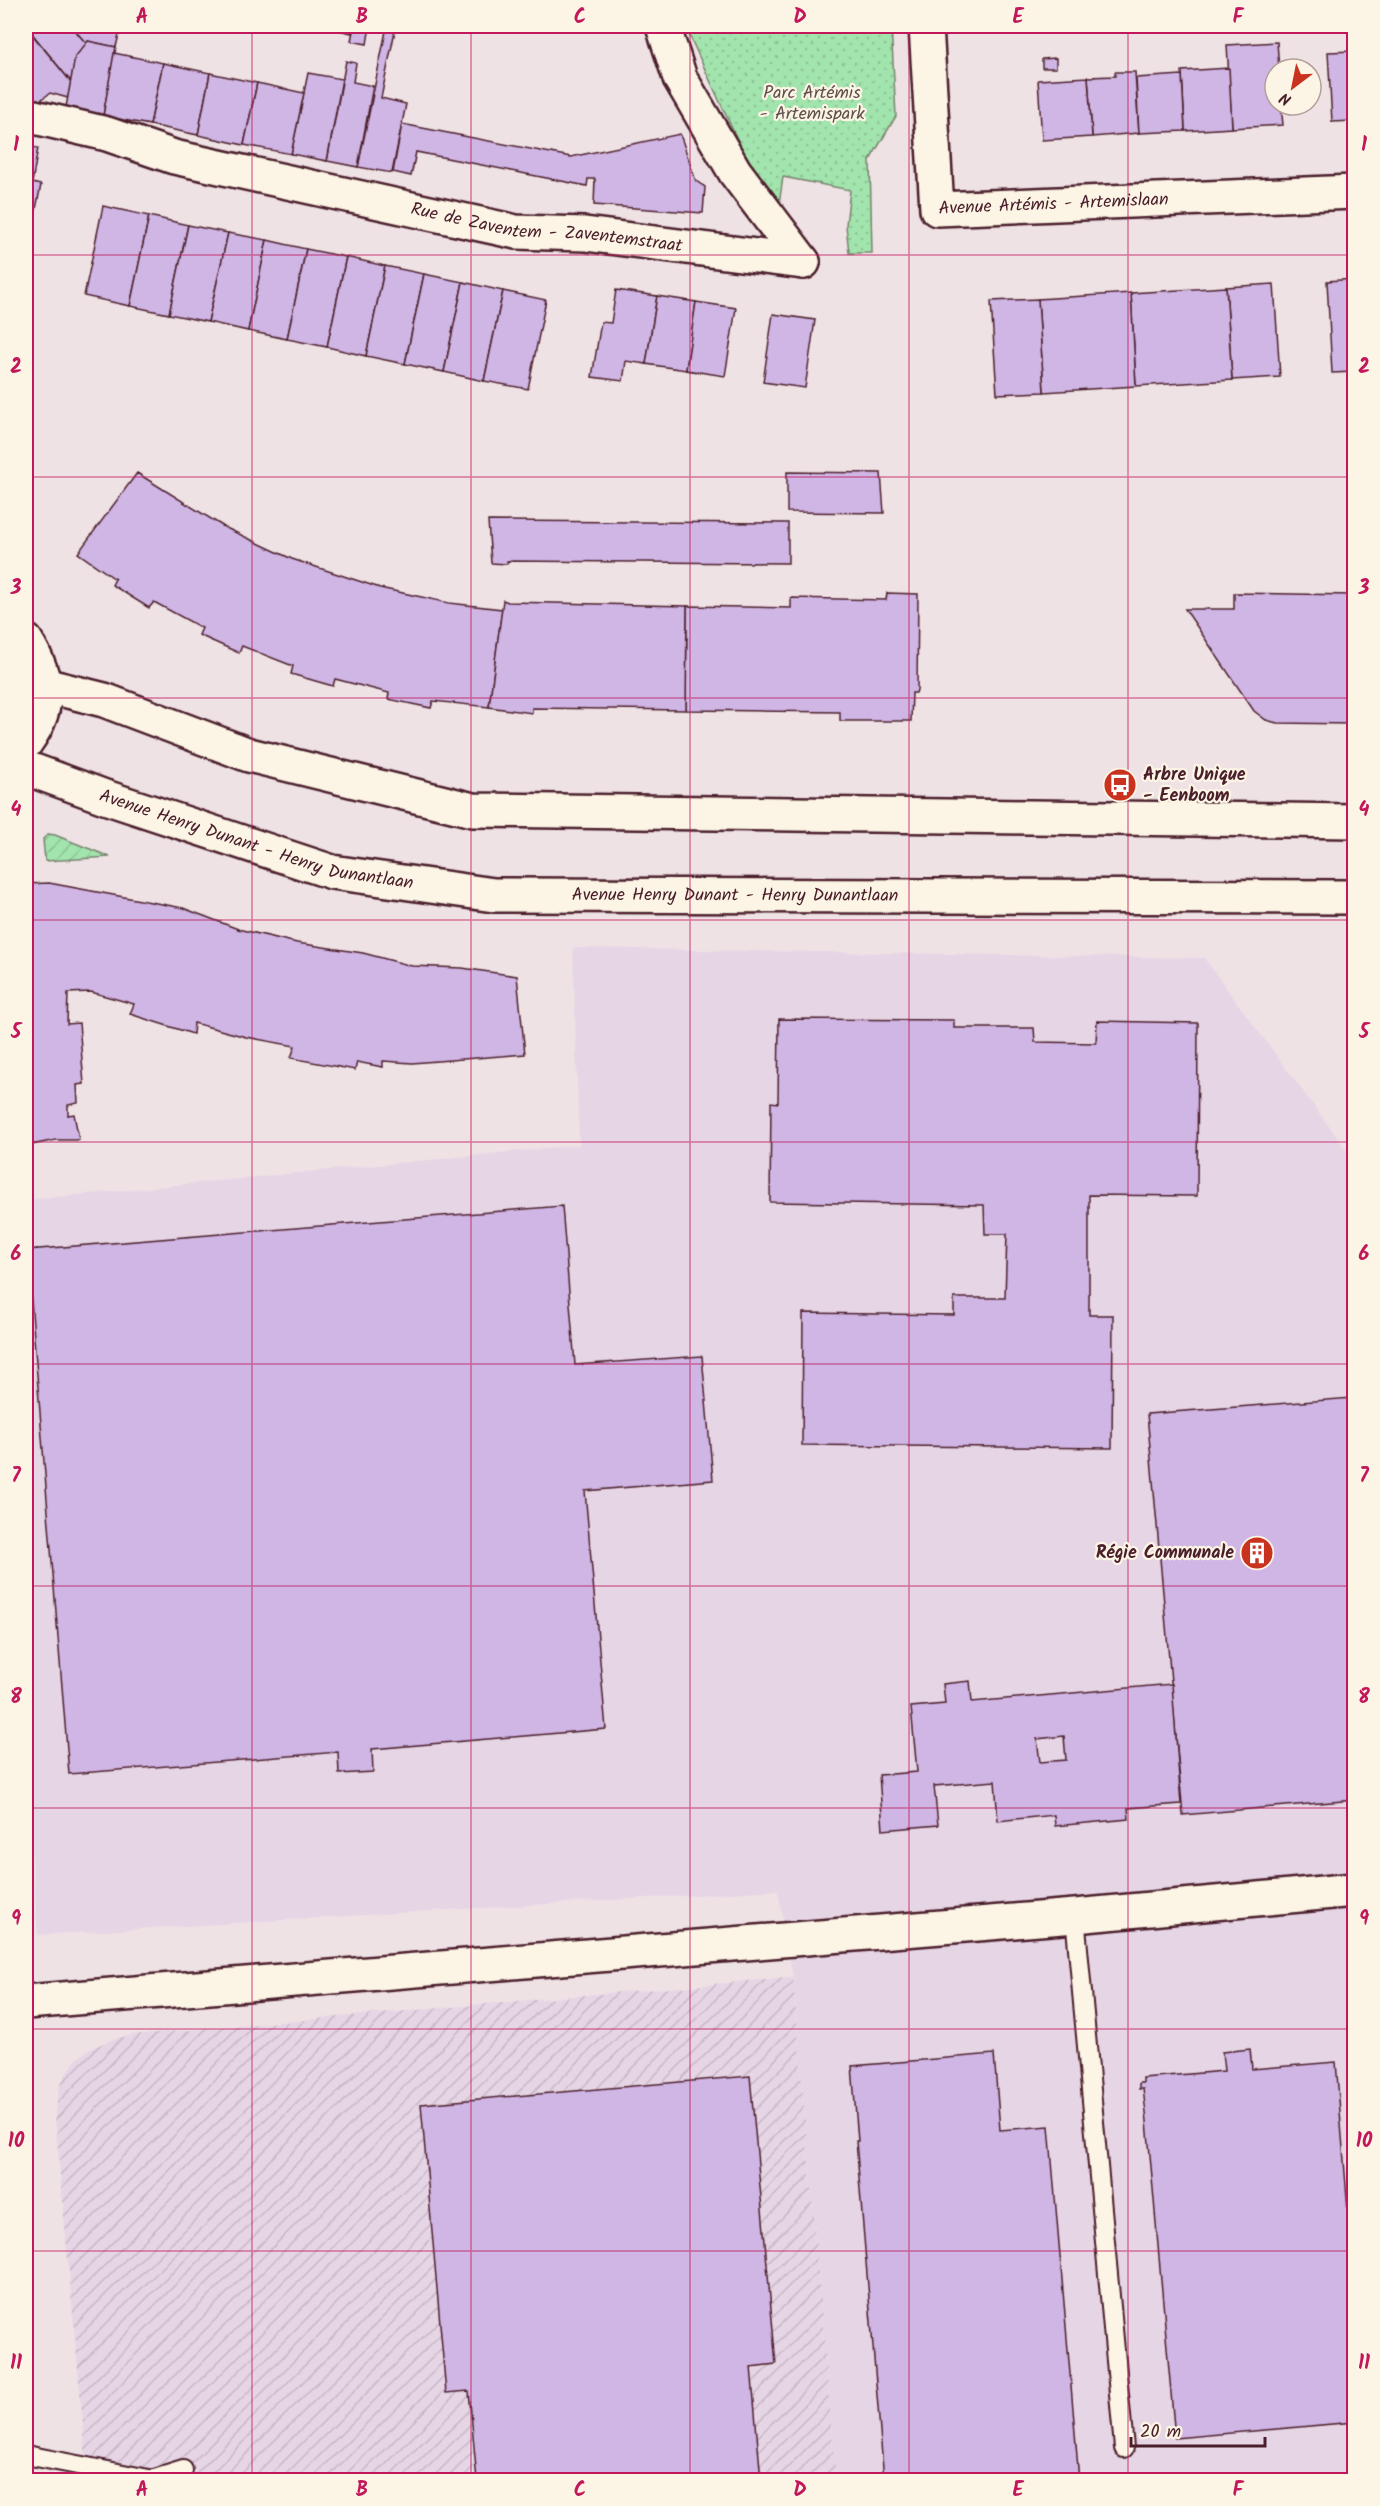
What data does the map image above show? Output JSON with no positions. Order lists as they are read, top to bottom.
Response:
{
  "streets": {
    "street": ["Avenue Artémis - Artemislaan", "Rue de Zaventem - Zaventemstraat", "Avenue Henry Dunant - Henry Dunantlaan"]
  },
  "parks": ["Parc Artémis - Artemispark"],
  "places": {
    "bus stop": ["Arbre Unique - Eenboom"],
    "building": ["Régie Communale"]
  },
  "scale_bar": "20 m",
  "north": "bottom left",
  "grid": {
    "columns": [
      "A",
      "B",
      "C",
      "D",
      "E",
      "F"
    ],
    "rows": [
      "1",
      "2",
      "3",
      "4",
      "5",
      "6",
      "7",
      "8",
      "9",
      "10",
      "11"
    ]
  }
}
